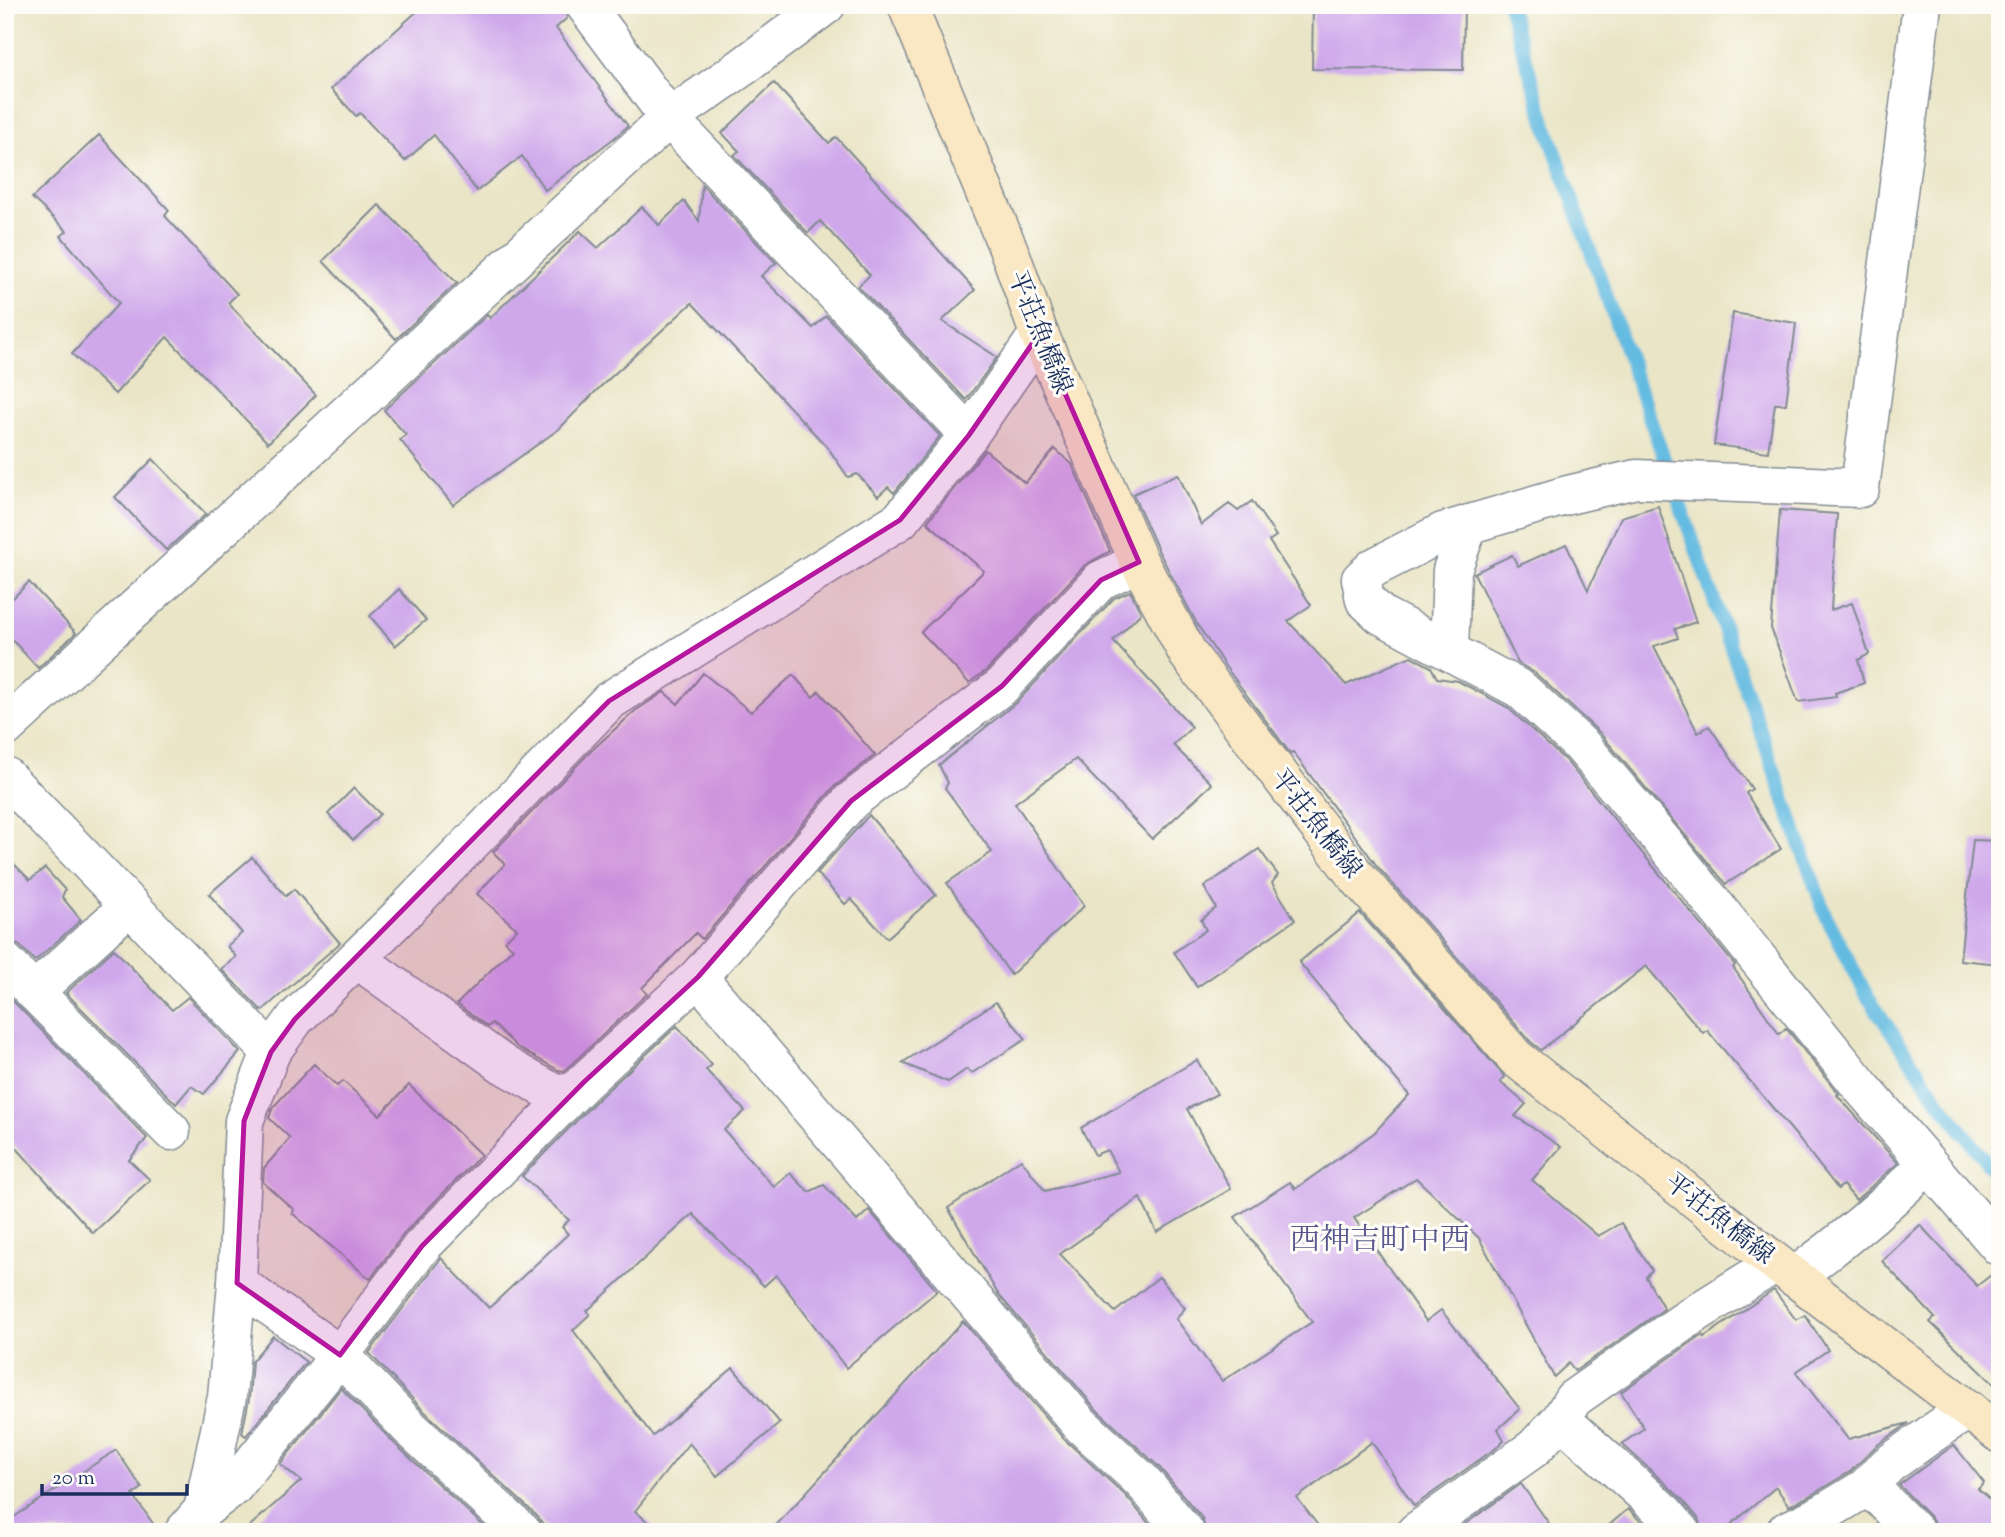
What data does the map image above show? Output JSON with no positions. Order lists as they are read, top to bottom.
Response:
{
  "streets": {
    "main road": ["平荘魚橋線"]
  },
  "districts": ["西神吉町中西"],
  "scale_bar": "20 m"
}
